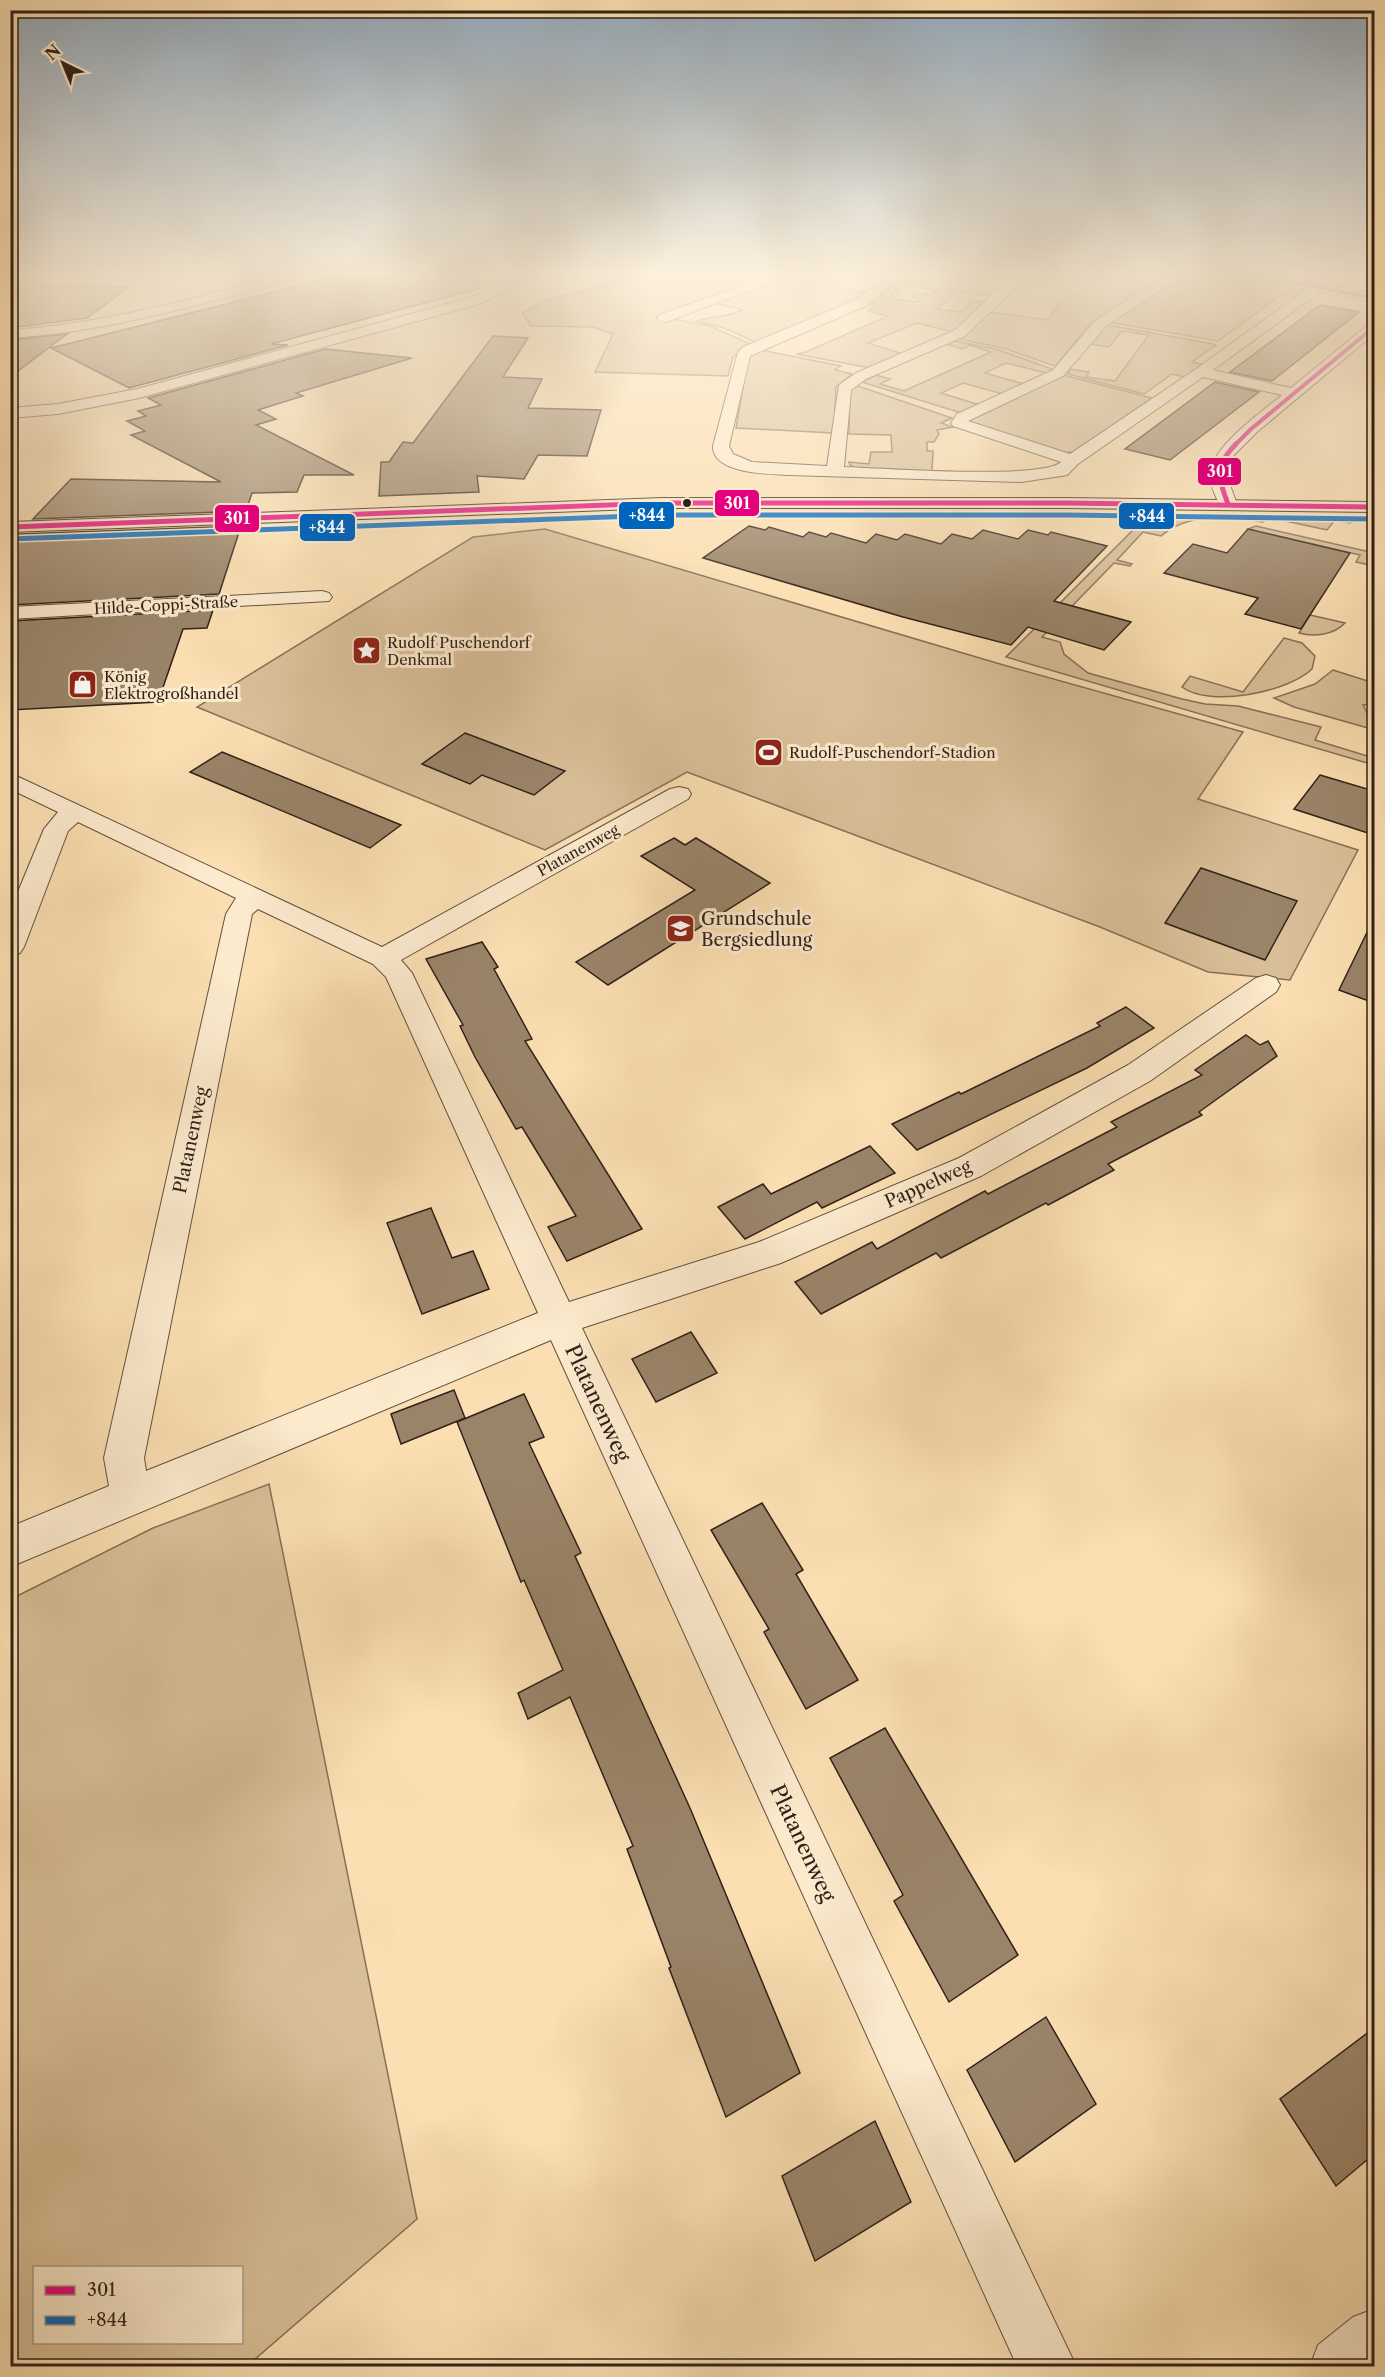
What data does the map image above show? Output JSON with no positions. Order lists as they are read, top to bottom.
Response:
{
  "streets": {
    "street": ["Hilde-Coppi-Straße", "Platanenweg", "Pappelweg"]
  },
  "crossings": [
    ["Platanenweg", "Pappelweg"]
  ],
  "places": {
    "place": ["Rudolf Puschendorf Denkmal"],
    "shop": ["König Elektrogroßhandel"],
    "sports": ["Rudolf-Puschendorf-Stadion"],
    "school or university": ["Grundschule Bergsiedlung"]
  },
  "lines": ["transit line 301", "transit line +844"],
  "legend": ["301", "+844"],
  "north": "top left"
}
